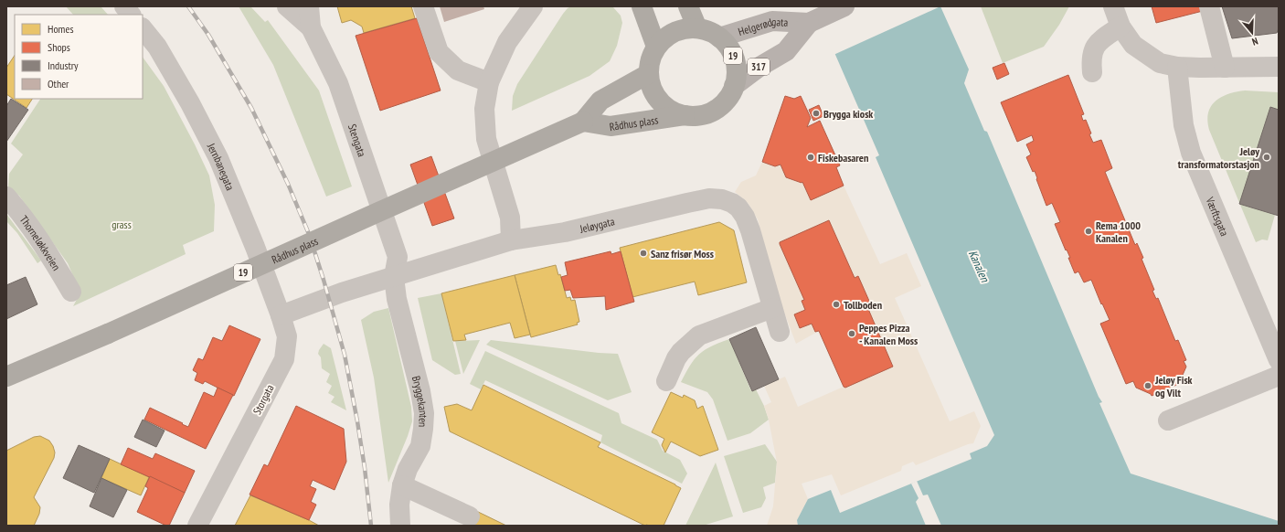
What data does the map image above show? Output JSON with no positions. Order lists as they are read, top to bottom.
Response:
{
  "streets": {
    "highway": ["19", "Rådhus plass"],
    "main road": ["Helgerødgata", "317"],
    "street": [
      "Stengata",
      "Jernbanegata",
      "Værftsgata",
      "Jeløygata",
      "Thorneløkkveien",
      "Storgata",
      "Bryggekanten"
    ]
  },
  "crossings": [
    ["Helgerødgata", "19"],
    ["Helgerødgata", "Rådhus plass"],
    ["19", "Rådhus plass"],
    ["Stengata", "Jeløygata"],
    ["Stengata", "Bryggekanten"],
    ["Jernbanegata", "Jeløygata"],
    ["Jernbanegata", "Storgata"],
    ["Jeløygata", "Storgata"],
    ["Jeløygata", "Bryggekanten"]
  ],
  "water": ["Kanalen"],
  "parks": ["grass"],
  "places": [
    "Brygga kiosk",
    "Fiskebasaren",
    "Jeløy transformatorstasjon",
    "Rema 1000 Kanalen",
    "Sanz frisør Moss",
    "Tollboden",
    "Peppes Pizza - Kanalen Moss",
    "Jeløy Fisk og Vilt"
  ],
  "legend": [
    "Homes",
    "Shops",
    "Industry",
    "Other"
  ],
  "north": "bottom"
}
